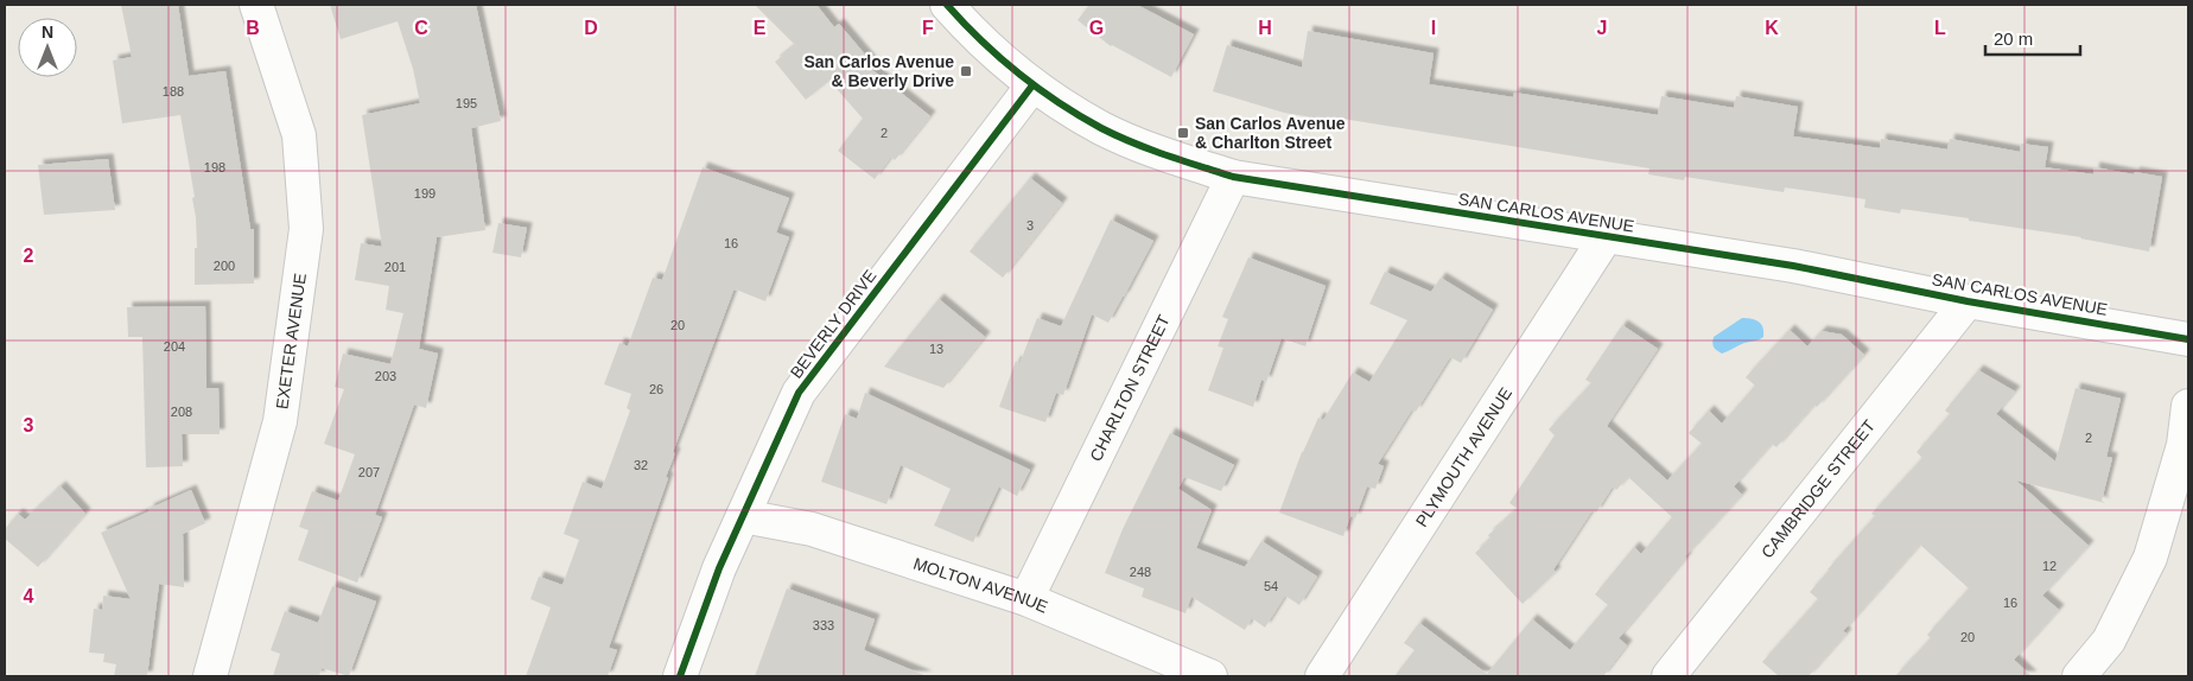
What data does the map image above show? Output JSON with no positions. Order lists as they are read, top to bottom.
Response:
{
  "streets": {
    "street": [
      "SAN CARLOS AVENUE",
      "BEVERLY DRIVE",
      "EXETER AVENUE",
      "CHARLTON STREET",
      "PLYMOUTH AVENUE",
      "CAMBRIDGE STREET",
      "MOLTON AVENUE"
    ]
  },
  "crossings": [
    ["SAN CARLOS AVENUE", "BEVERLY DRIVE"],
    ["SAN CARLOS AVENUE", "CHARLTON STREET"],
    ["SAN CARLOS AVENUE", "PLYMOUTH AVENUE"],
    ["SAN CARLOS AVENUE", "CAMBRIDGE STREET"],
    ["BEVERLY DRIVE", "MOLTON AVENUE"],
    ["CHARLTON STREET", "MOLTON AVENUE"]
  ],
  "places": {
    "transit": ["San Carlos Avenue & Beverly Drive", "San Carlos Avenue & Charlton Street"]
  },
  "house_numbers": [
    "188",
    "195",
    "2",
    "198",
    "199",
    "3",
    "16",
    "200",
    "201",
    "20",
    "204",
    "13",
    "203",
    "26",
    "208",
    "2",
    "32",
    "207",
    "12",
    "248",
    "54",
    "16",
    "333",
    "20"
  ],
  "scale_bar": "20 m",
  "north": "top",
  "grid": {
    "columns": [
      "B",
      "C",
      "D",
      "E",
      "F",
      "G",
      "H",
      "I",
      "J",
      "K",
      "L"
    ],
    "rows": ["2", "3", "4"]
  }
}
